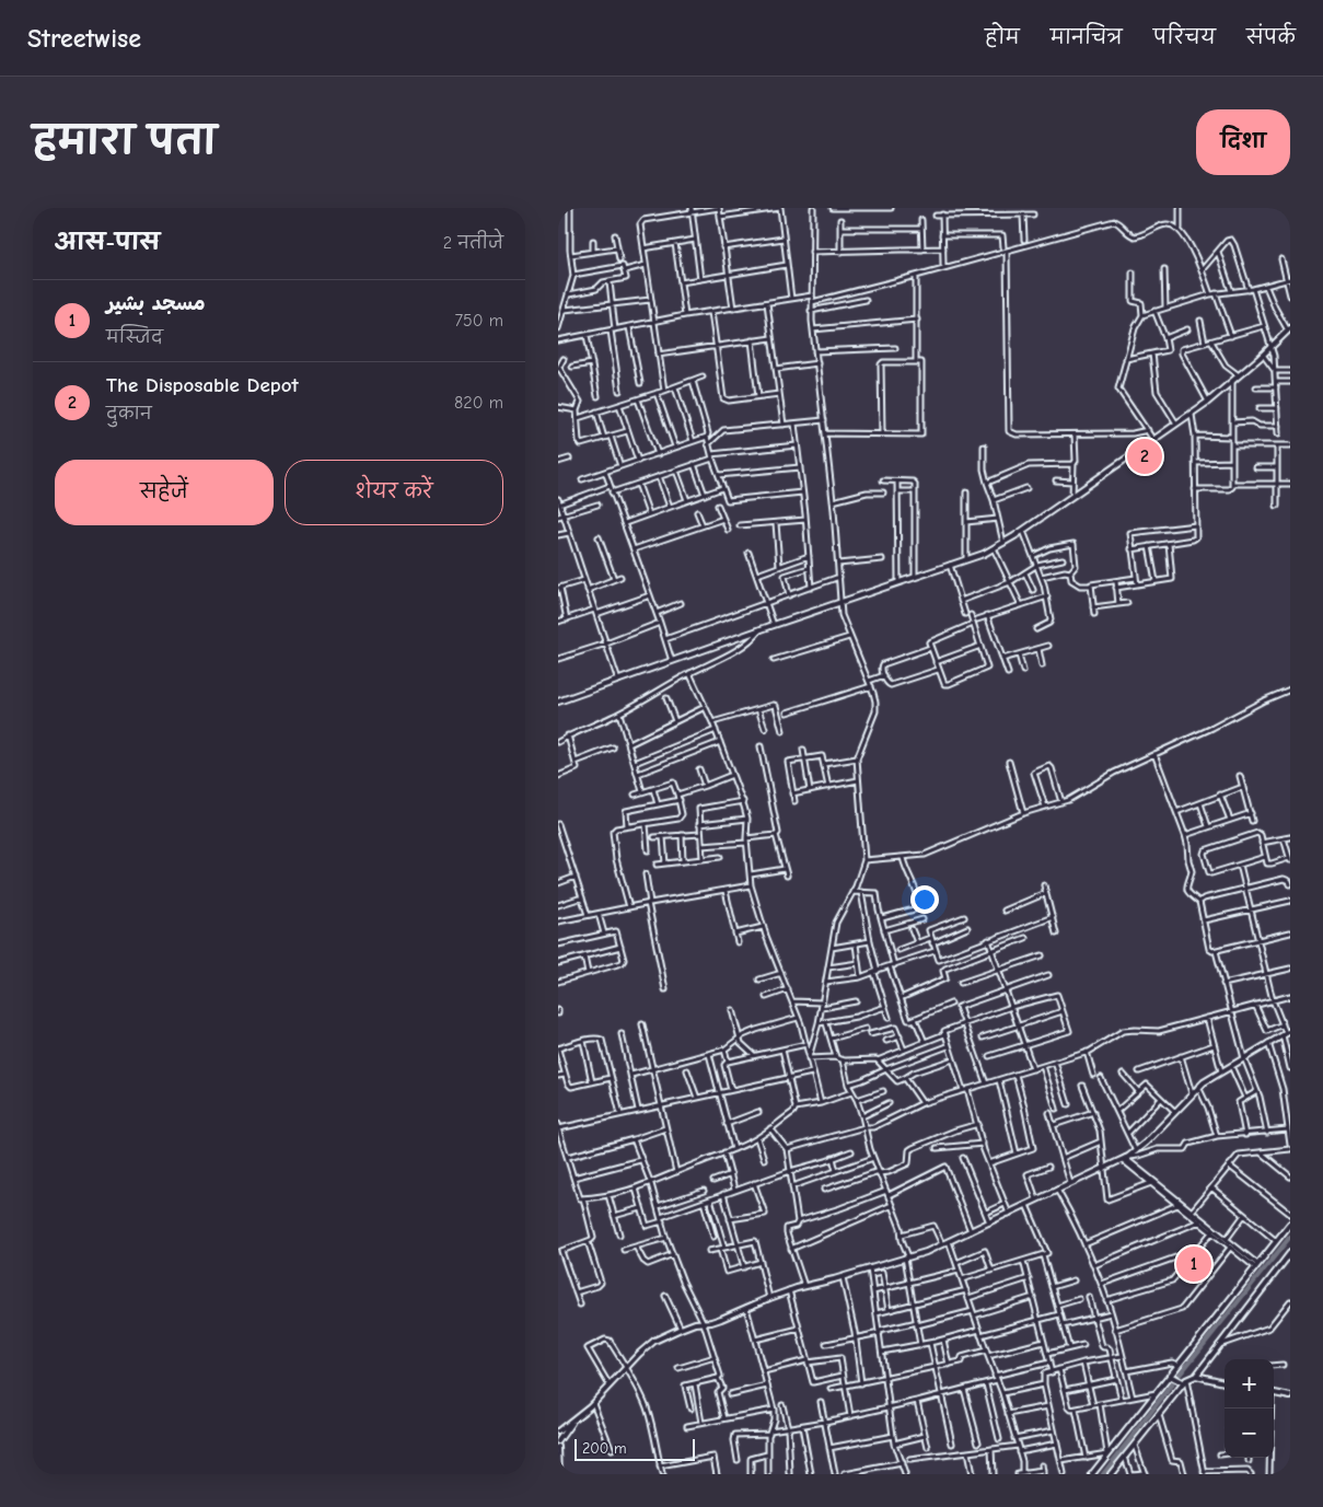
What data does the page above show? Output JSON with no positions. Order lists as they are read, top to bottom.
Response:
{
  "scale_bar": "200 m",
  "page": {
    "header": "Streetwise",
    "nav": [
      "होम",
      "मानचित्र",
      "परिचय",
      "संपर्क"
    ],
    "title": "हमारा पता",
    "buttons": [
      "दिशा",
      ["सहेजें", "शेयर करें"]
    ],
    "heading": ["आस-पास", "2 नतीजे"],
    "list": [
      {
        "mark": "1",
        "name": "مسجد بشیر",
        "note": "मस्जिद",
        "value": "750 m"
      },
      {
        "mark": "2",
        "name": "The Disposable Depot",
        "note": "दुकान",
        "value": "820 m"
      }
    ],
    "pins": ["2", "1"],
    "map_buttons": ["+", "−"],
    "scale": "200 m"
  }
}
